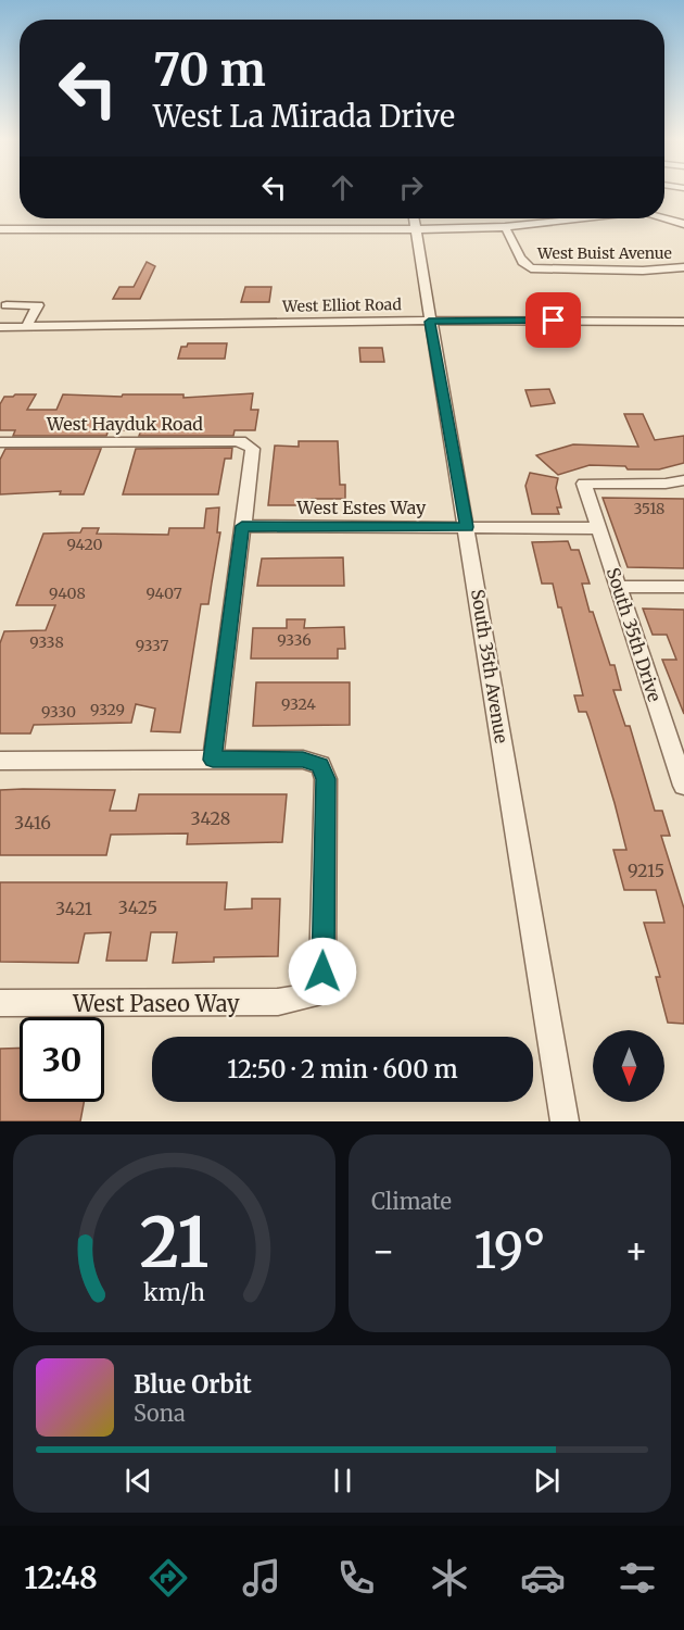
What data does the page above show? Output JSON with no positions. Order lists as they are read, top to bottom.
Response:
{
  "streets": {
    "street": [
      "West Buist Avenue",
      "West Elliot Road",
      "West Hayduk Road",
      "West Estes Way",
      "South 35th Drive",
      "South 35th Avenue",
      "West Paseo Way"
    ]
  },
  "crossings": [
    ["West Elliot Road", "South 35th Avenue"],
    ["West Hayduk Road", "West Estes Way"],
    ["West Estes Way", "South 35th Drive"],
    ["West Estes Way", "South 35th Avenue"]
  ],
  "house_numbers": [
    "3518",
    "9420",
    "9408",
    "9407",
    "9336",
    "9338",
    "9337",
    "9324",
    "9329",
    "9330",
    "3428",
    "3416",
    "9215",
    "3425",
    "3421"
  ],
  "north": "bottom",
  "page": {
    "turn": ["70 m", "West La Mirada Drive"],
    "limit": "30",
    "trip": "12:50 · 2 min · 600 m",
    "tile": "Climate",
    "heat": ["−", "19°", "+"],
    "song": ["Blue Orbit", "Sona"],
    "tabs": "12:48",
    "gauge": ["21", "km/h"]
  }
}
